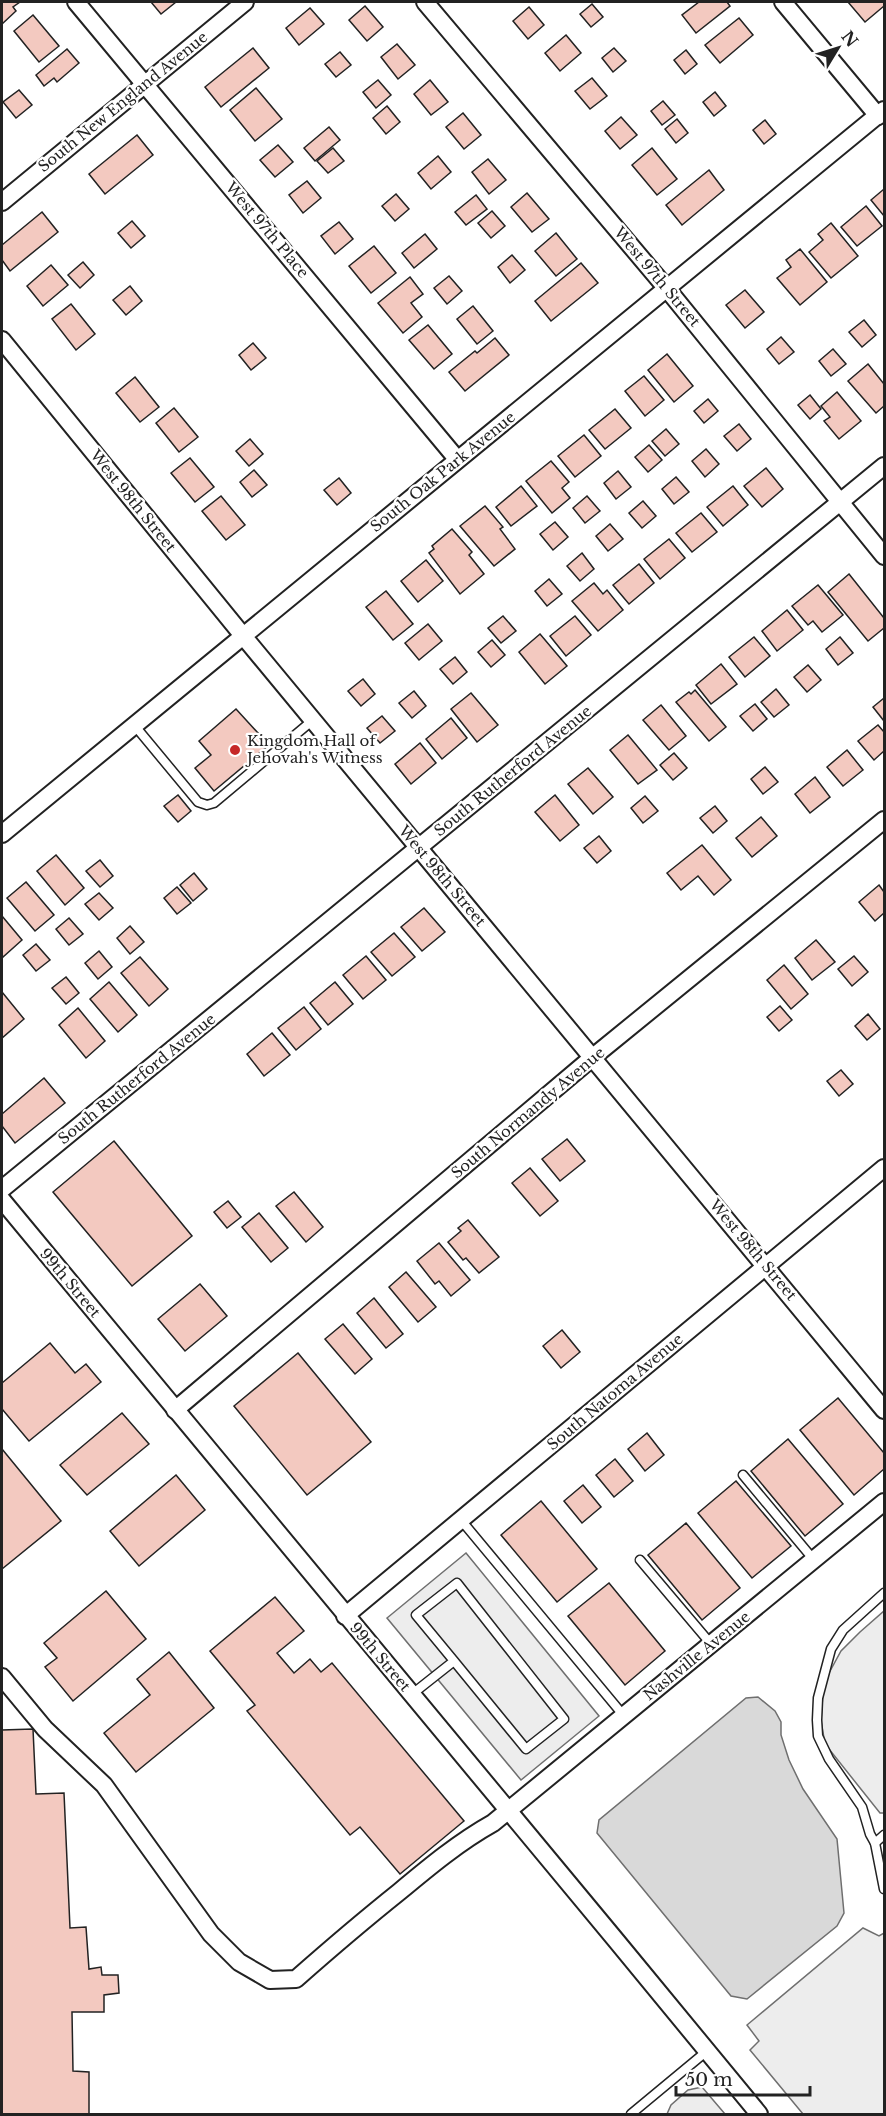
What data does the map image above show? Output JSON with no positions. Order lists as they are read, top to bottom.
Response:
{
  "streets": {
    "street": [
      "South New England Avenue",
      "West 97th Place",
      "West 97th Street",
      "South Oak Park Avenue",
      "West 98th Street",
      "South Rutherford Avenue",
      "South Normandy Avenue",
      "99th Street",
      "South Natoma Avenue",
      "Nashville Avenue"
    ]
  },
  "crossings": [
    ["South New England Avenue", "West 97th Place"],
    ["West 97th Place", "South Oak Park Avenue"],
    ["West 97th Street", "South Oak Park Avenue"],
    ["West 97th Street", "South Rutherford Avenue"],
    ["South Oak Park Avenue", "West 98th Street"],
    ["West 98th Street", "South Rutherford Avenue"],
    ["West 98th Street", "South Normandy Avenue"],
    ["West 98th Street", "South Natoma Avenue"],
    ["South Normandy Avenue", "99th Street"],
    ["99th Street", "South Natoma Avenue"],
    ["99th Street", "Nashville Avenue"]
  ],
  "places": ["Kingdom Hall of Jehovah's Witness"],
  "scale_bar": "50 m",
  "north": "top right"
}
